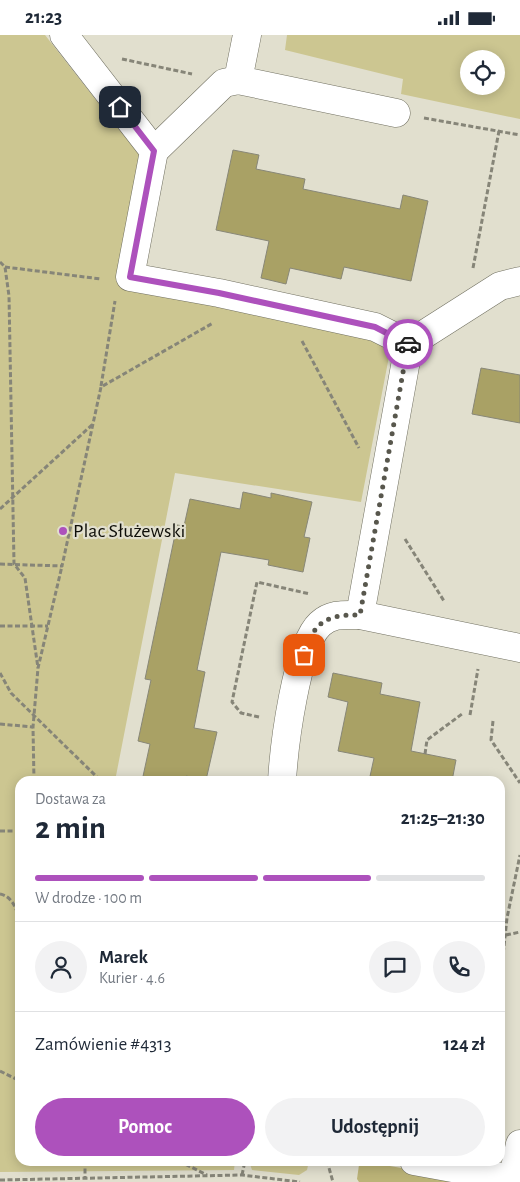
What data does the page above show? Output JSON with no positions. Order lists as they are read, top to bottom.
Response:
{
  "places": ["Plac Służewski"],
  "page": {
    "status": "21:23",
    "heading": ["2 min", "Dostawa za", "21:25–21:30"],
    "panel": [
      "Marek",
      "Kurier · 4.6",
      "Zamówienie #4313",
      "124 zł"
    ],
    "bar": "W drodze · 100 m",
    "buttons": ["Pomoc", "Udostępnij"]
  }
}
